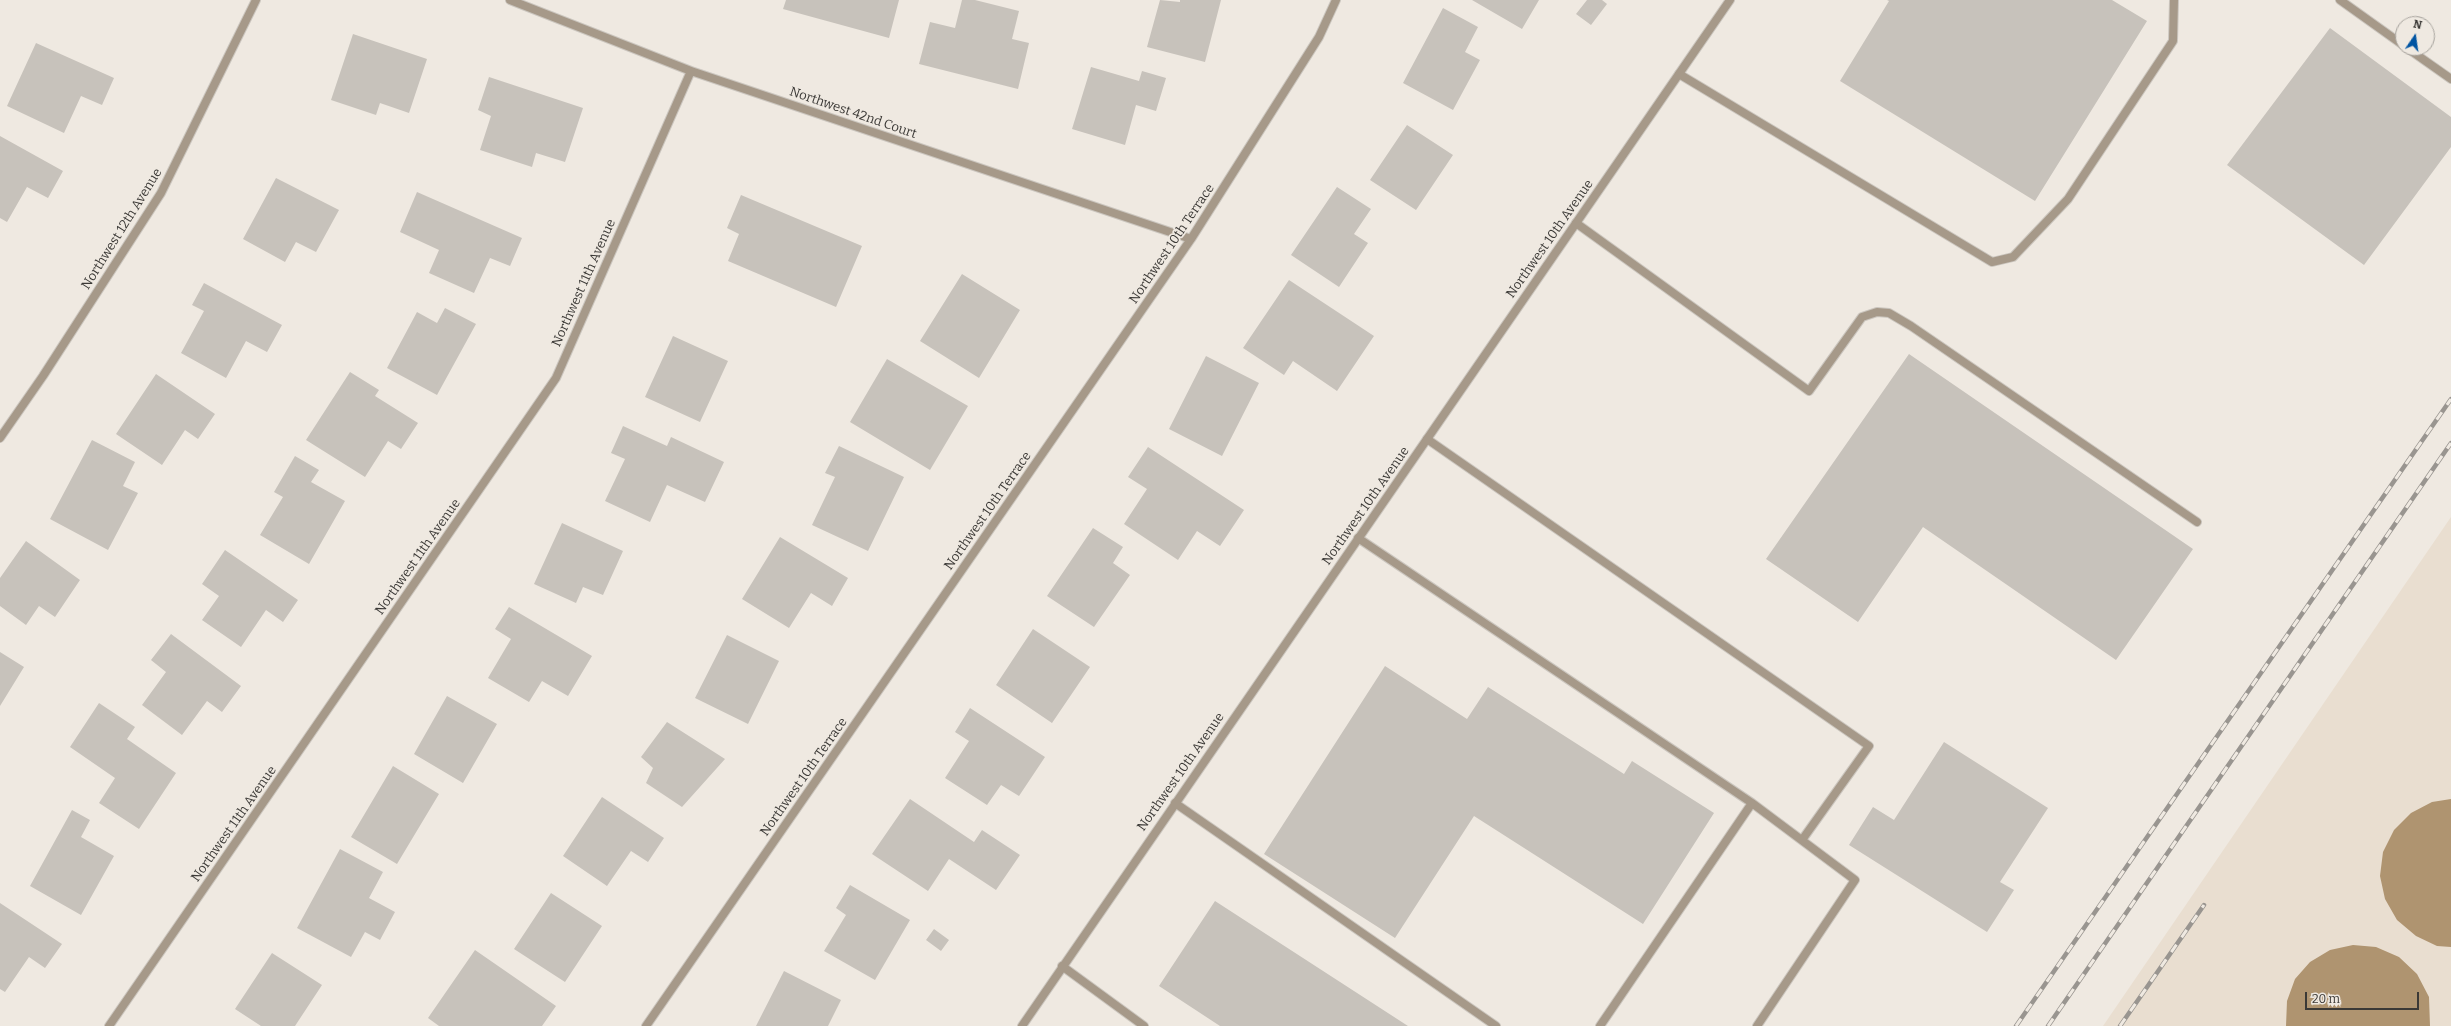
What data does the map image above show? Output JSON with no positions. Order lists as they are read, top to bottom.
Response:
{
  "streets": {
    "street": [
      "Northwest 42nd Court",
      "Northwest 12th Avenue",
      "Northwest 10th Avenue",
      "Northwest 10th Terrace",
      "Northwest 11th Avenue"
    ]
  },
  "crossings": [
    ["Northwest 42nd Court", "Northwest 10th Terrace"],
    ["Northwest 42nd Court", "Northwest 11th Avenue"]
  ],
  "scale_bar": "20 m",
  "north": "top"
}
